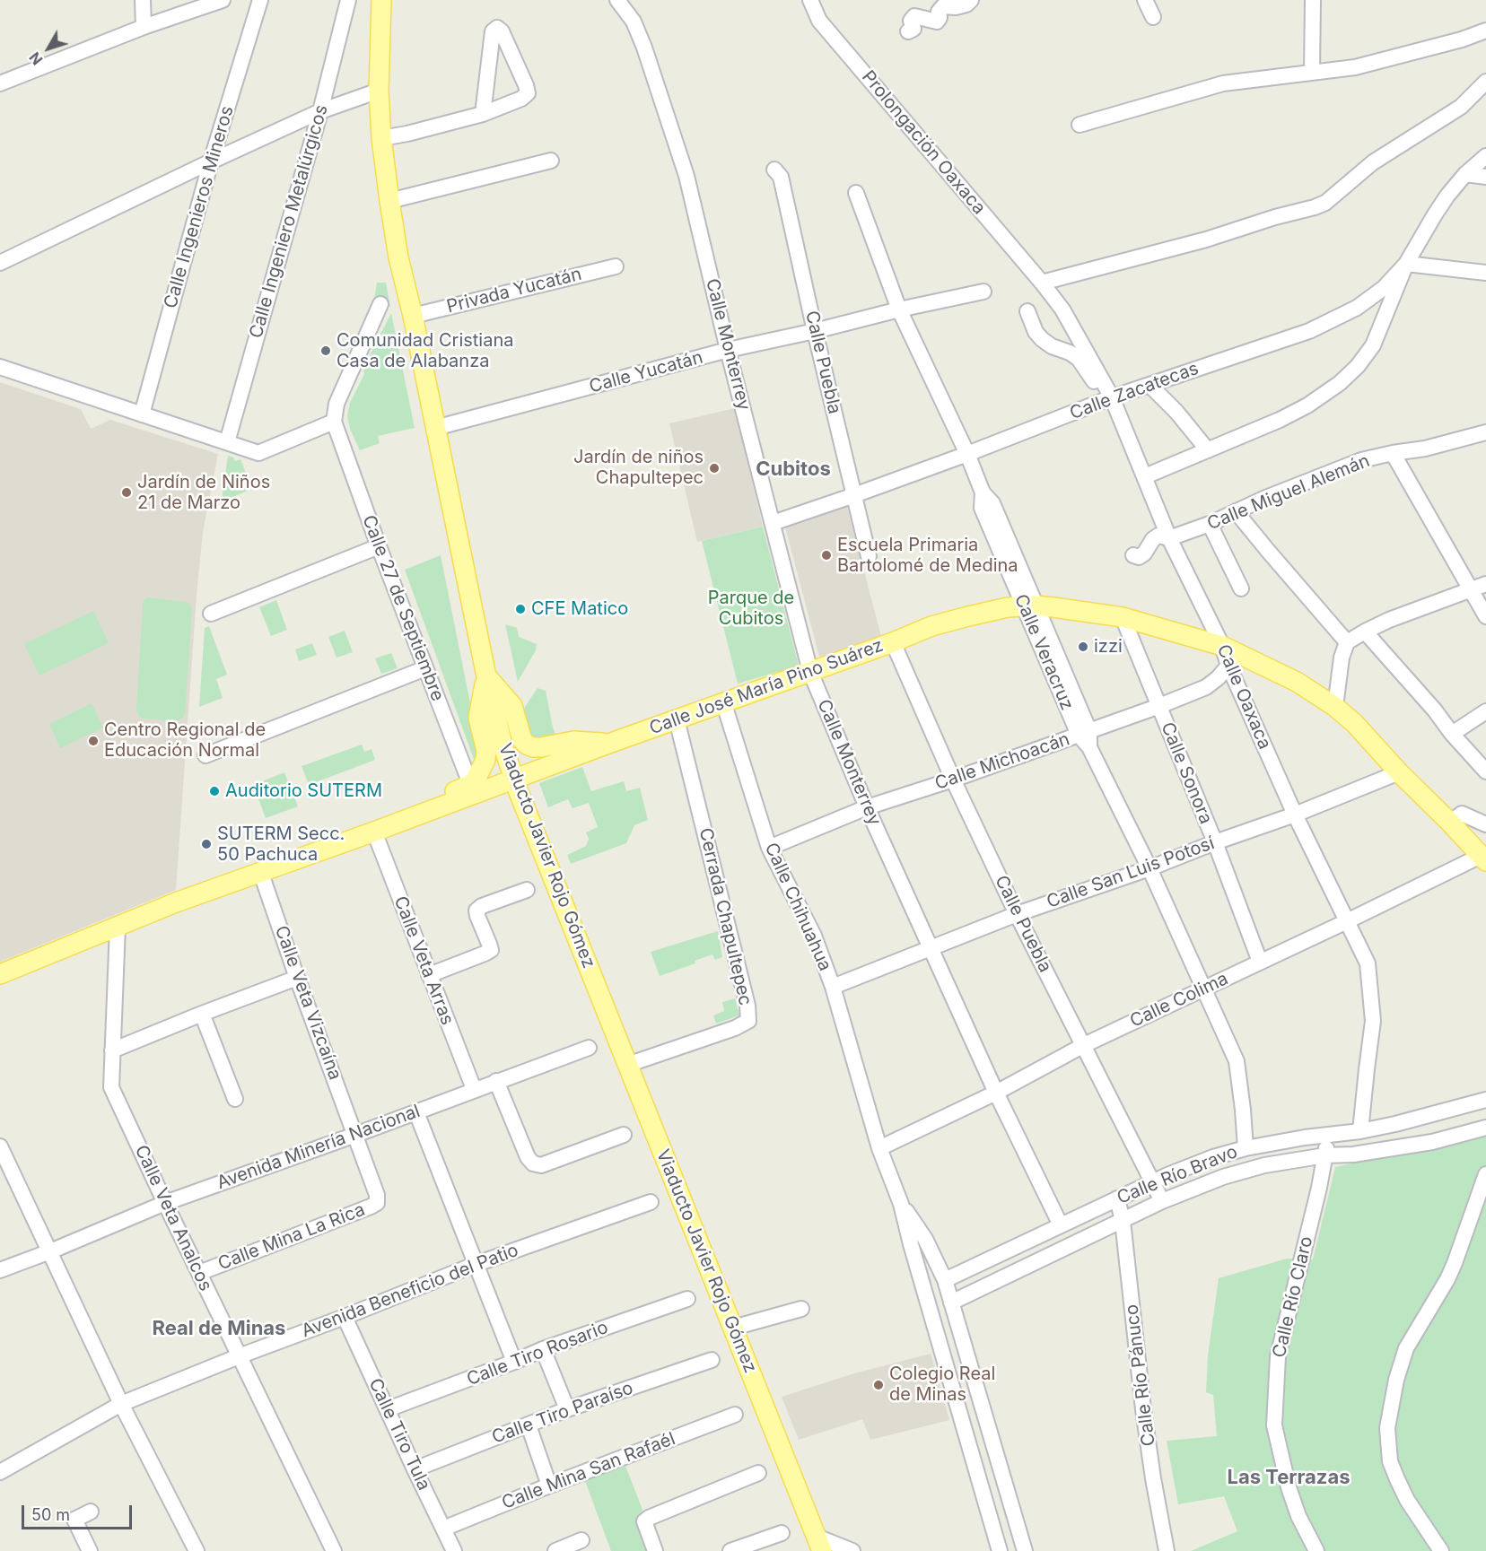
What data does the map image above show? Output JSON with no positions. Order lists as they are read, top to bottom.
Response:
{
  "streets": {
    "main road": ["Calle José María Pino Suárez", "Viaducto Javier Rojo Gómez"],
    "street": [
      "Prolongación Oaxaca",
      "Calle Ingenieros Mineros",
      "Calle Ingeniero Metalúrgicos",
      "Privada Yucatán",
      "Calle Monterrey",
      "Calle Puebla",
      "Calle Yucatán",
      "Calle Zacatecas",
      "Calle Miguel Alemán",
      "Calle 27 de Septiembre",
      "Calle Veracruz",
      "Calle Oaxaca",
      "Calle Michoacán",
      "Calle Sonora",
      "Calle San Luis Potosí",
      "Calle Chihuahua",
      "Cerrada Chapultepec",
      "Calle Veta Arras",
      "Calle Colima",
      "Calle Veta Vizcaína",
      "Avenida Minería Nacional",
      "Calle Río Bravo",
      "Calle Veta Analcos",
      "Calle Mina La Rica",
      "Avenida Beneficio del Patio",
      "Calle Río Claro",
      "Calle Tiro Rosario",
      "Calle Río Pánuco",
      "Calle Tiro Paraíso",
      "Calle Tiro Tula",
      "Calle Mina San Rafaél"
    ]
  },
  "crossings": [
    ["Prolongación Oaxaca", "Calle Oaxaca"],
    ["Privada Yucatán", "Viaducto Javier Rojo Gómez"],
    ["Calle Monterrey", "Calle Yucatán"],
    ["Calle Monterrey", "Calle Zacatecas"],
    ["Calle Monterrey", "Calle José María Pino Suárez"],
    ["Calle Monterrey", "Calle Michoacán"],
    ["Calle Monterrey", "Calle San Luis Potosí"],
    ["Calle Monterrey", "Calle Colima"],
    ["Calle Monterrey", "Calle Río Bravo"],
    ["Calle Puebla", "Calle Yucatán"],
    ["Calle Puebla", "Calle Zacatecas"],
    ["Calle Puebla", "Calle José María Pino Suárez"],
    ["Calle Puebla", "Calle Michoacán"],
    ["Calle Puebla", "Calle San Luis Potosí"],
    ["Calle Puebla", "Calle Colima"],
    ["Calle Puebla", "Calle Río Bravo"],
    ["Calle Yucatán", "Calle Veracruz"],
    ["Calle Yucatán", "Viaducto Javier Rojo Gómez"],
    ["Calle Zacatecas", "Calle Veracruz"],
    ["Calle Zacatecas", "Calle Oaxaca"],
    ["Calle Miguel Alemán", "Calle Oaxaca"],
    ["Calle 27 de Septiembre", "Calle José María Pino Suárez"],
    ["Calle Veracruz", "Calle José María Pino Suárez"],
    ["Calle Veracruz", "Calle Michoacán"],
    ["Calle Veracruz", "Calle San Luis Potosí"],
    ["Calle Veracruz", "Calle Colima"],
    ["Calle Veracruz", "Calle Río Bravo"],
    ["Calle José María Pino Suárez", "Calle Oaxaca"],
    ["Calle José María Pino Suárez", "Calle Sonora"],
    ["Calle José María Pino Suárez", "Viaducto Javier Rojo Gómez"],
    ["Calle José María Pino Suárez", "Calle San Luis Potosí"],
    ["Calle José María Pino Suárez", "Calle Chihuahua"],
    ["Calle José María Pino Suárez", "Cerrada Chapultepec"],
    ["Calle José María Pino Suárez", "Calle Veta Arras"],
    ["Calle José María Pino Suárez", "Calle Colima"],
    ["Calle Oaxaca", "Calle Michoacán"],
    ["Calle Oaxaca", "Calle San Luis Potosí"],
    ["Calle Oaxaca", "Calle Colima"],
    ["Calle Oaxaca", "Calle Río Bravo"],
    ["Calle Michoacán", "Calle Sonora"],
    ["Calle Michoacán", "Calle Chihuahua"],
    ["Calle Sonora", "Calle San Luis Potosí"],
    ["Calle Sonora", "Calle Colima"],
    ["Viaducto Javier Rojo Gómez", "Cerrada Chapultepec"],
    ["Calle San Luis Potosí", "Calle Chihuahua"],
    ["Calle Chihuahua", "Calle Colima"],
    ["Calle Chihuahua", "Calle Río Bravo"],
    ["Calle Veta Arras", "Avenida Minería Nacional"],
    ["Calle Veta Vizcaína", "Avenida Minería Nacional"],
    ["Calle Veta Vizcaína", "Calle Mina La Rica"],
    ["Avenida Minería Nacional", "Calle Veta Analcos"],
    ["Avenida Minería Nacional", "Calle Mina La Rica"],
    ["Calle Río Bravo", "Calle Río Claro"],
    ["Calle Río Bravo", "Calle Río Pánuco"],
    ["Calle Veta Analcos", "Calle Mina La Rica"],
    ["Calle Veta Analcos", "Avenida Beneficio del Patio"],
    ["Avenida Beneficio del Patio", "Calle Tiro Tula"],
    ["Calle Tiro Rosario", "Calle Tiro Tula"],
    ["Calle Tiro Paraíso", "Calle Tiro Tula"],
    ["Calle Tiro Tula", "Calle Mina San Rafaél"]
  ],
  "districts": ["Cubitos", "Real de Minas", "Las Terrazas"],
  "parks": ["Parque de Cubitos"],
  "places": [
    "Comunidad Cristiana Casa de Alabanza",
    "Jardín de niños Chapultepec",
    "Jardín de Niños 21 de Marzo",
    "Escuela Primaria Bartolomé de Medina",
    "CFE Matico",
    "izzi",
    "Centro Regional de Educación Normal",
    "Auditorio SUTERM",
    "SUTERM Secc. 50 Pachuca",
    "Colegio Real de Minas"
  ],
  "scale_bar": "50 m",
  "north": "bottom left"
}
